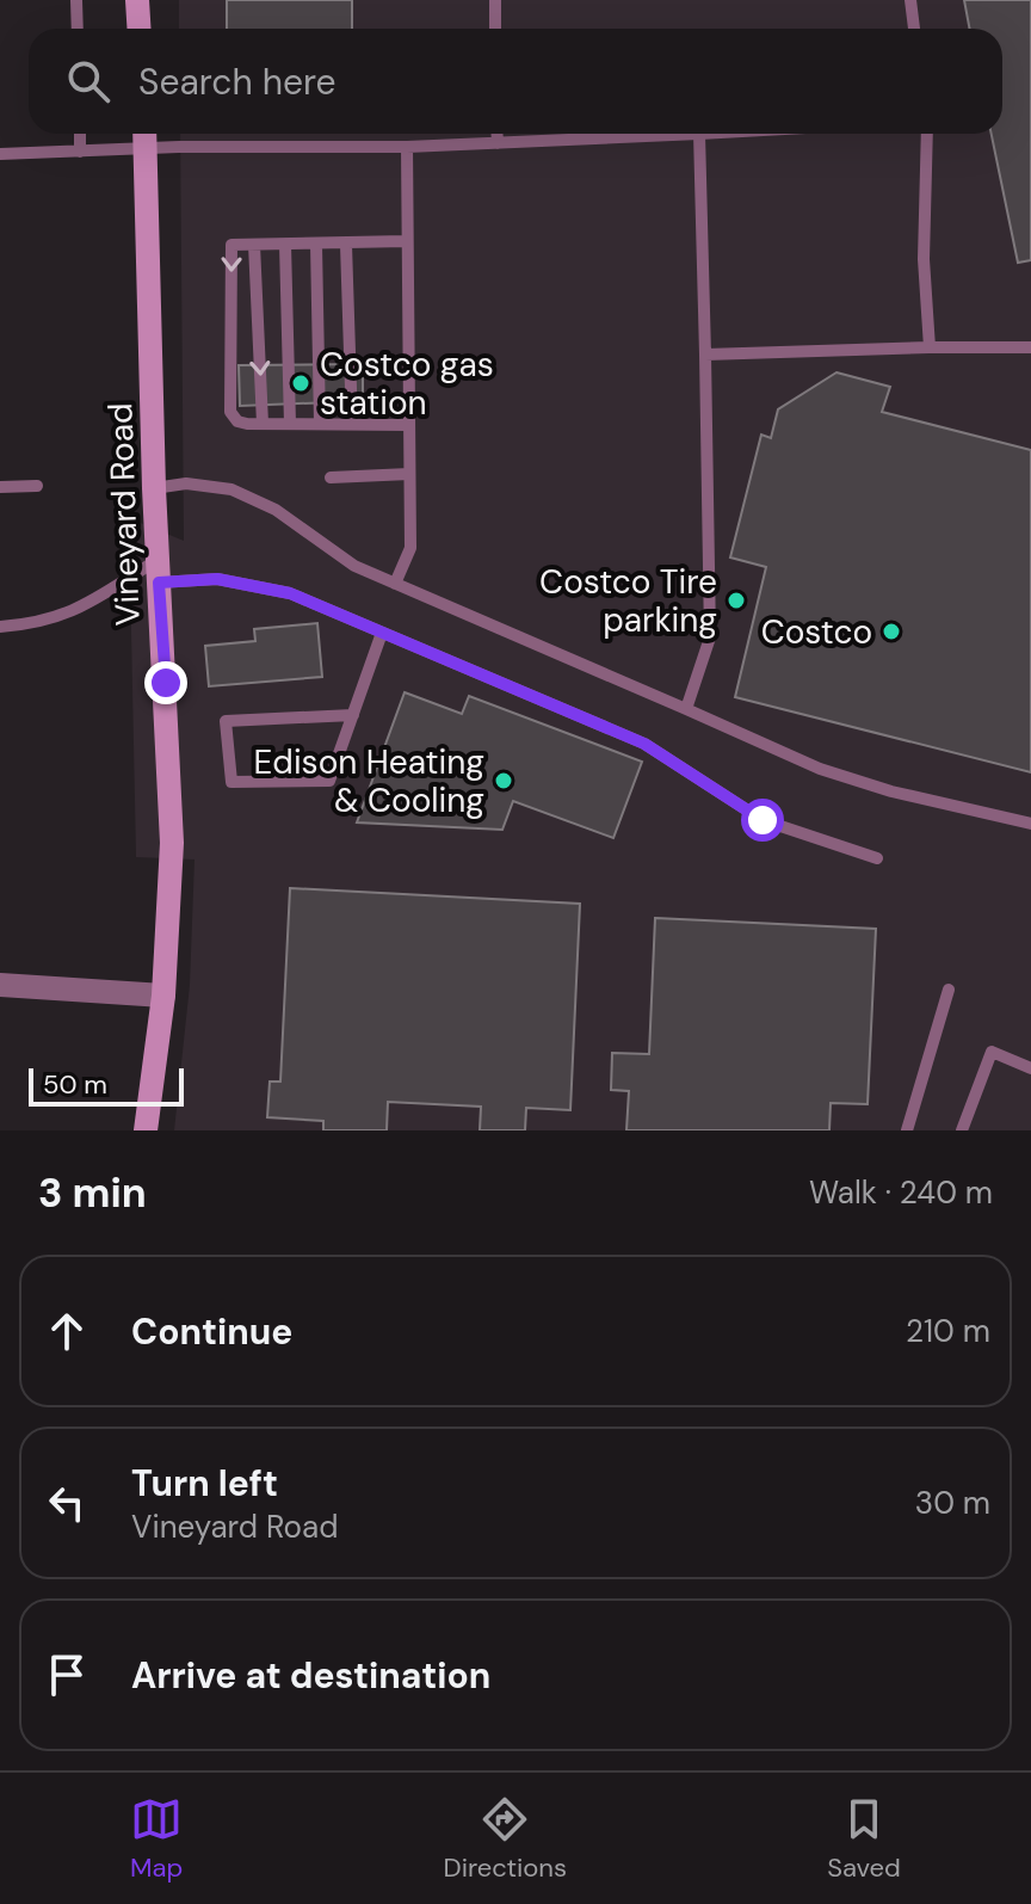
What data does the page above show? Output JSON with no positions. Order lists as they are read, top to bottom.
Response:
{
  "streets": {
    "street": ["Vineyard Road"]
  },
  "places": [
    "Costco gas station",
    "Costco Tire parking",
    "Costco",
    "Edison Heating & Cooling"
  ],
  "scale_bar": "50 m",
  "page": {
    "search": "Search here",
    "scale": "50 m",
    "heading": ["3 min", "Walk · 240 m"],
    "list": [
      ["Continue", "210 m"],
      ["Turn left", "Vineyard Road", "30 m"],
      "Arrive at destination"
    ],
    "nav": ["Map", "Directions", "Saved"]
  }
}
